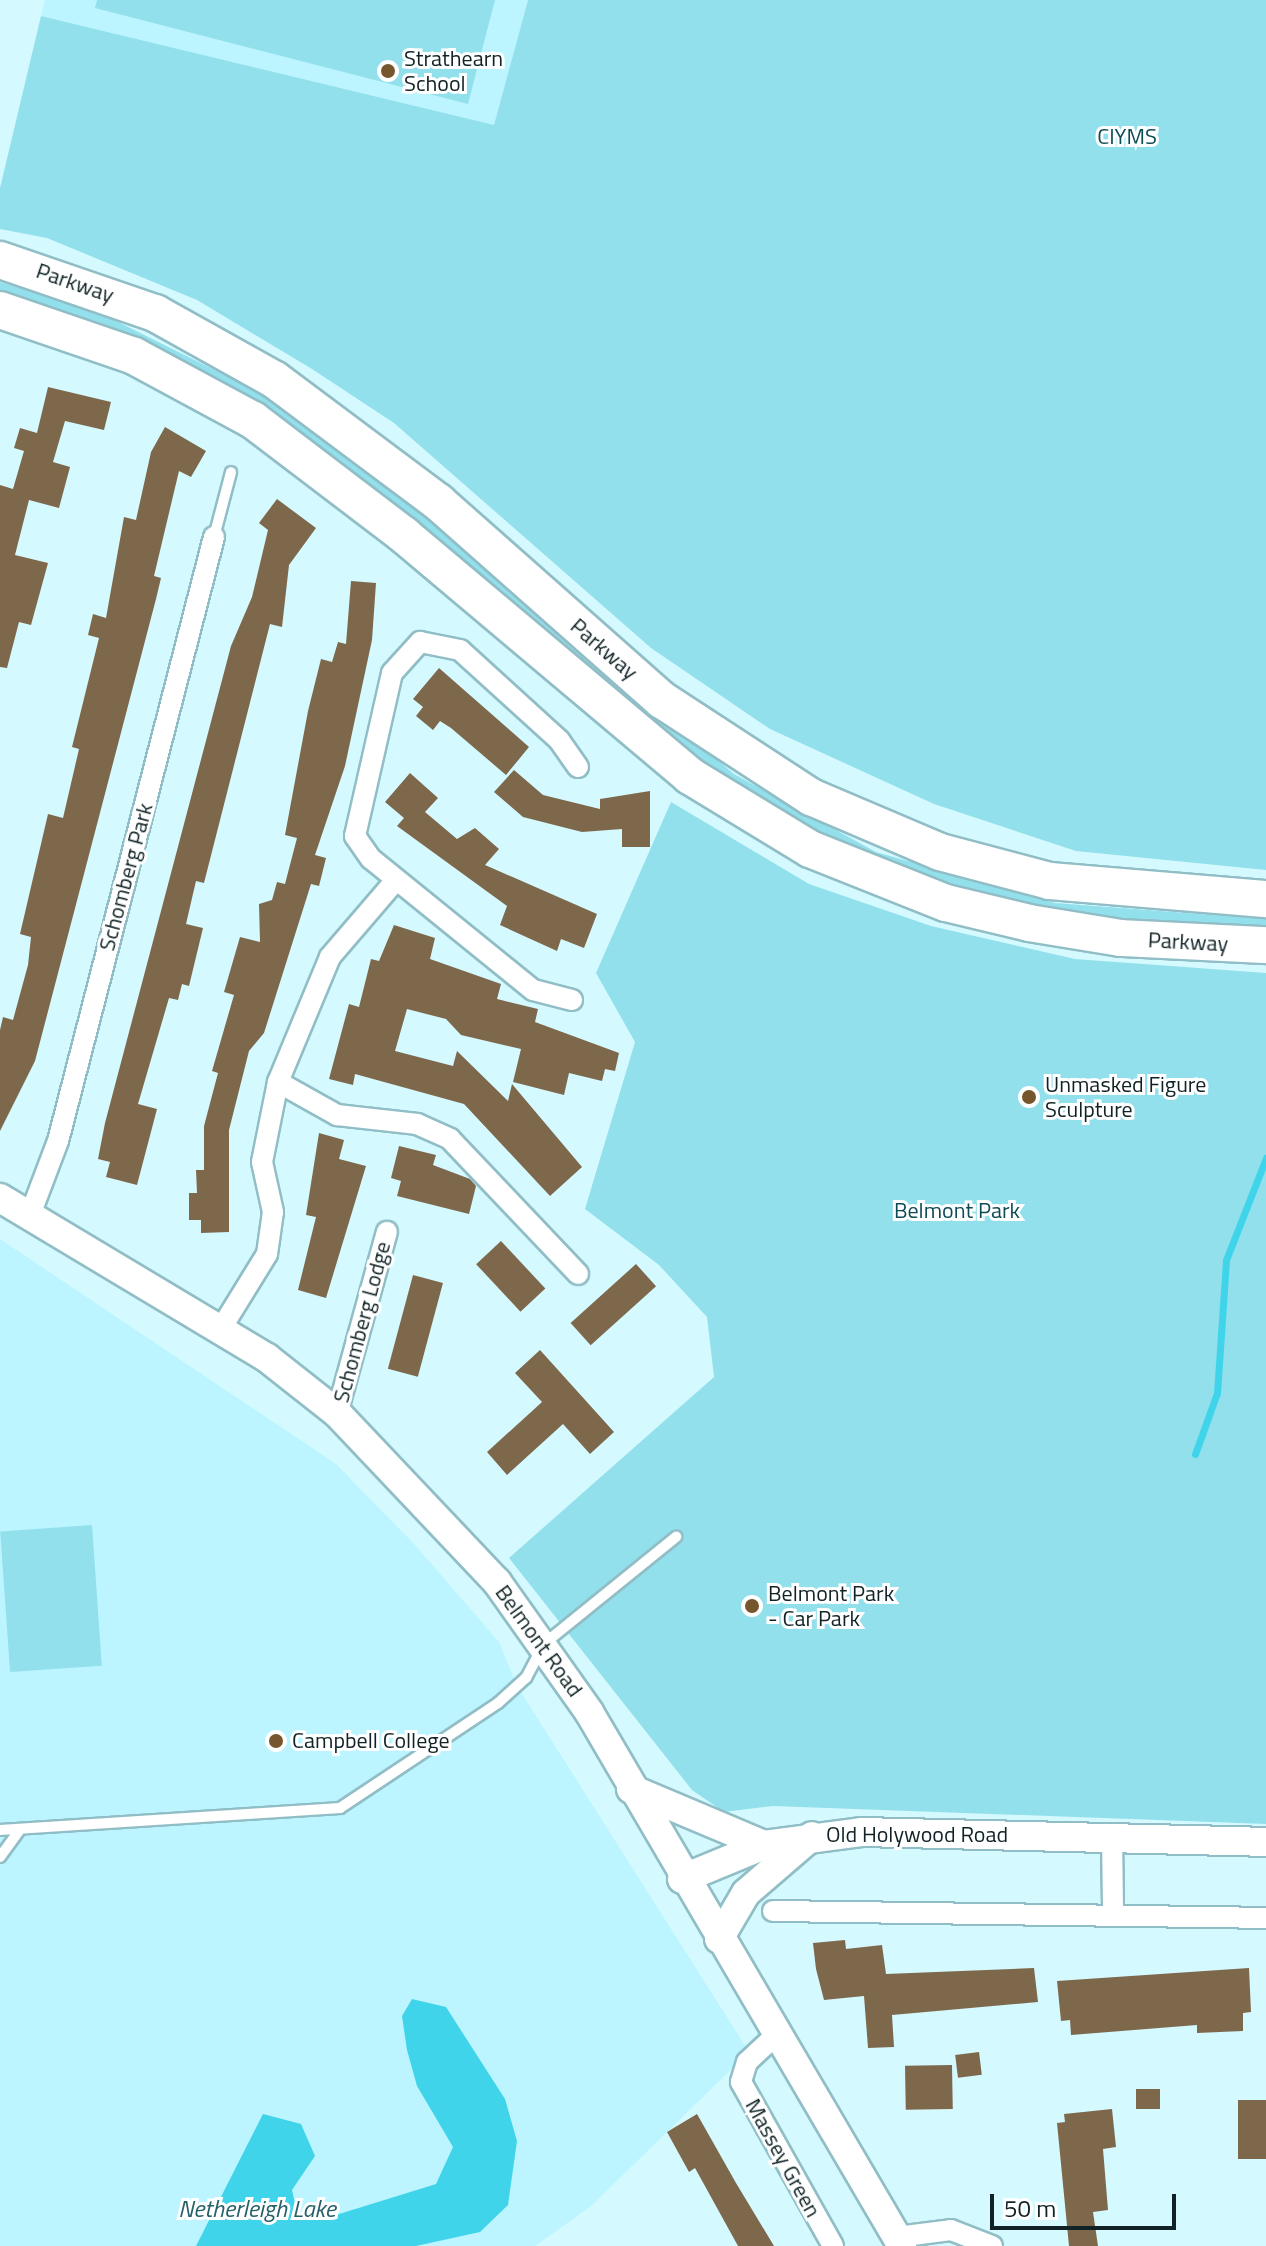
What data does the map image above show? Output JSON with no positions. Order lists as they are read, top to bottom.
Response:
{
  "streets": {
    "highway": ["Parkway"],
    "main road": ["Belmont Road", "Old Holywood Road"],
    "street": ["Schomberg Park", "Schomberg Lodge", "Massey Green"]
  },
  "crossings": [
    ["Schomberg Park", "Belmont Road"],
    ["Schomberg Lodge", "Belmont Road"],
    ["Belmont Road", "Old Holywood Road"],
    ["Belmont Road", "Massey Green"]
  ],
  "water": ["Netherleigh Lake"],
  "parks": ["CIYMS", "Belmont Park"],
  "places": [
    "Strathearn School",
    "Unmasked Figure Sculpture",
    "Belmont Park - Car Park",
    "Campbell College"
  ],
  "scale_bar": "50 m"
}
